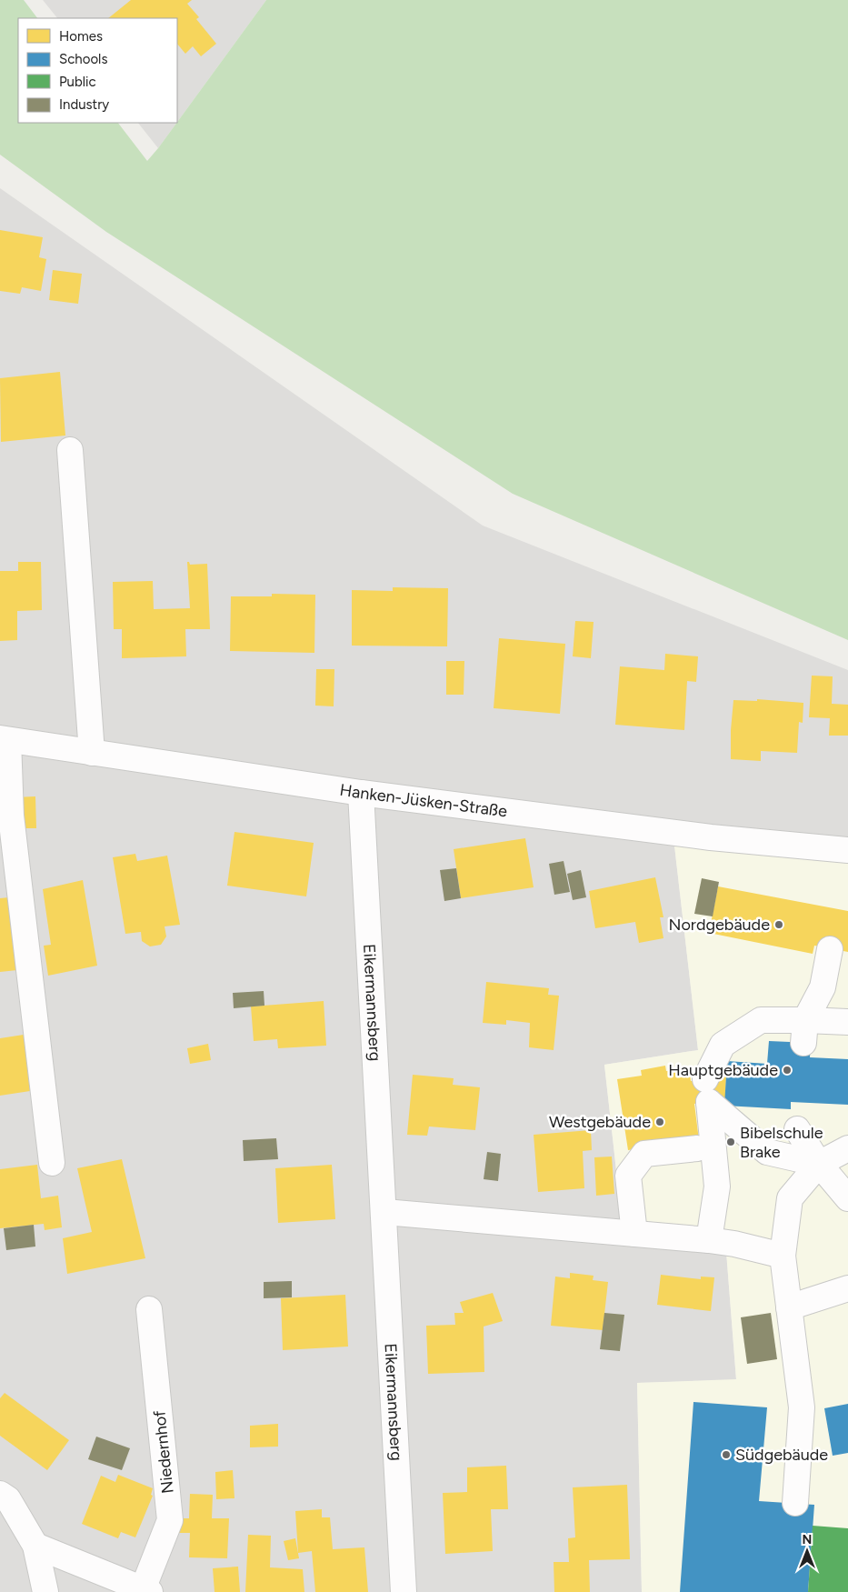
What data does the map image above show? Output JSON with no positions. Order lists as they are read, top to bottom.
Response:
{
  "streets": {
    "street": ["Hanken-Jüsken-Straße", "Eikermannsberg", "Niedernhof"]
  },
  "crossings": [
    ["Hanken-Jüsken-Straße", "Eikermannsberg"]
  ],
  "places": [
    "Nordgebäude",
    "Hauptgebäude",
    "Westgebäude",
    "Bibelschule Brake",
    "Südgebäude"
  ],
  "legend": [
    "Homes",
    "Schools",
    "Public",
    "Industry"
  ],
  "north": "top"
}
